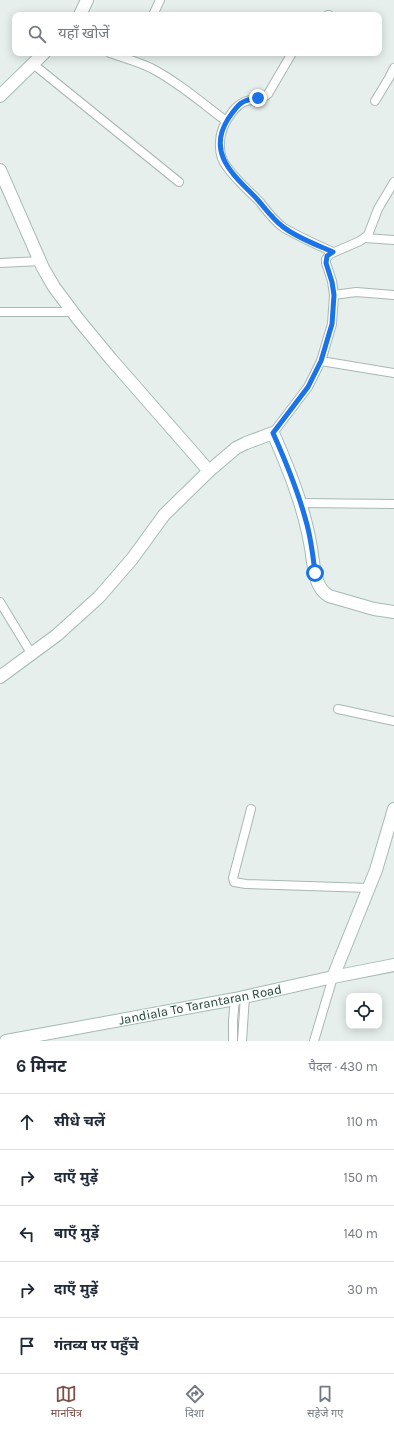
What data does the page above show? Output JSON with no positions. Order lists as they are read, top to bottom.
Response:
{
  "streets": {
    "street": ["Jandiala To Tarantaran Road"]
  },
  "page": {
    "search": "यहाँ खोजें",
    "heading": ["6 मिनट", "पैदल · 430 m"],
    "list": [
      ["सीधे चलें", "110 m"],
      ["दाएँ मुड़ें", "150 m"],
      ["बाएँ मुड़ें", "140 m"],
      ["दाएँ मुड़ें", "30 m"],
      "गंतव्य पर पहुँचे"
    ],
    "nav": ["मानचित्र", "दिशा", "सहेजे गए"]
  }
}
